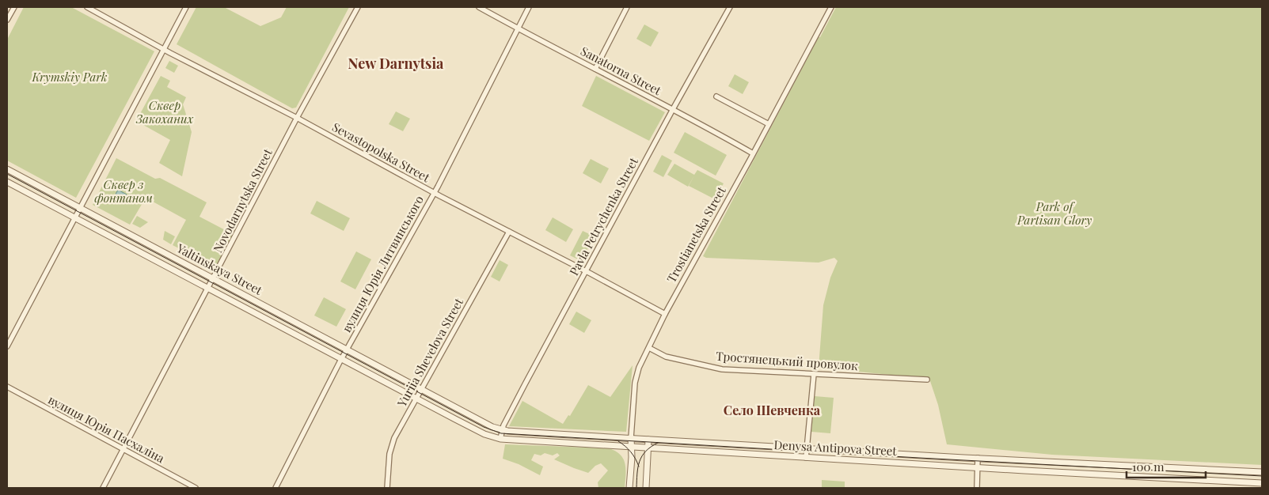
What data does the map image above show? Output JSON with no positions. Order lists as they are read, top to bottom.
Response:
{
  "streets": {
    "street": [
      "Sanatorna Street",
      "Sevastopolska Street",
      "Novodarnytska Street",
      "Pavla Petrychenka Street",
      "Trostianetska Street",
      "вулиця Юрія Литвинського",
      "Yaltinskaya Street",
      "Yuriia Shevelova Street",
      "Тростянецький провулок",
      "вулиця Юрія Пасхаліна",
      "Denysa Antipova Street"
    ]
  },
  "crossings": [
    ["Sanatorna Street", "Pavla Petrychenka Street"],
    ["Sanatorna Street", "Trostianetska Street"],
    ["Sanatorna Street", "вулиця Юрія Литвинського"],
    ["Sevastopolska Street", "Novodarnytska Street"],
    ["Sevastopolska Street", "Pavla Petrychenka Street"],
    ["Sevastopolska Street", "Trostianetska Street"],
    ["Sevastopolska Street", "вулиця Юрія Литвинського"],
    ["Sevastopolska Street", "Yuriia Shevelova Street"],
    ["Novodarnytska Street", "Yaltinskaya Street"],
    ["Novodarnytska Street", "вулиця Юрія Пасхаліна"],
    ["Pavla Petrychenka Street", "Denysa Antipova Street"],
    ["Trostianetska Street", "Тростянецький провулок"],
    ["Trostianetska Street", "Denysa Antipova Street"],
    ["вулиця Юрія Литвинського", "Yaltinskaya Street"],
    ["Yaltinskaya Street", "Yuriia Shevelova Street"],
    ["Yaltinskaya Street", "Denysa Antipova Street"],
    ["Yuriia Shevelova Street", "Denysa Antipova Street"]
  ],
  "districts": ["New Darnytsia", "Село Шевченка"],
  "parks": [
    "Krymskiy Park",
    "Сквер Закоханих",
    "Сквер з фонтаном",
    "Park of Partisan Glory"
  ],
  "scale_bar": "100 m"
}
